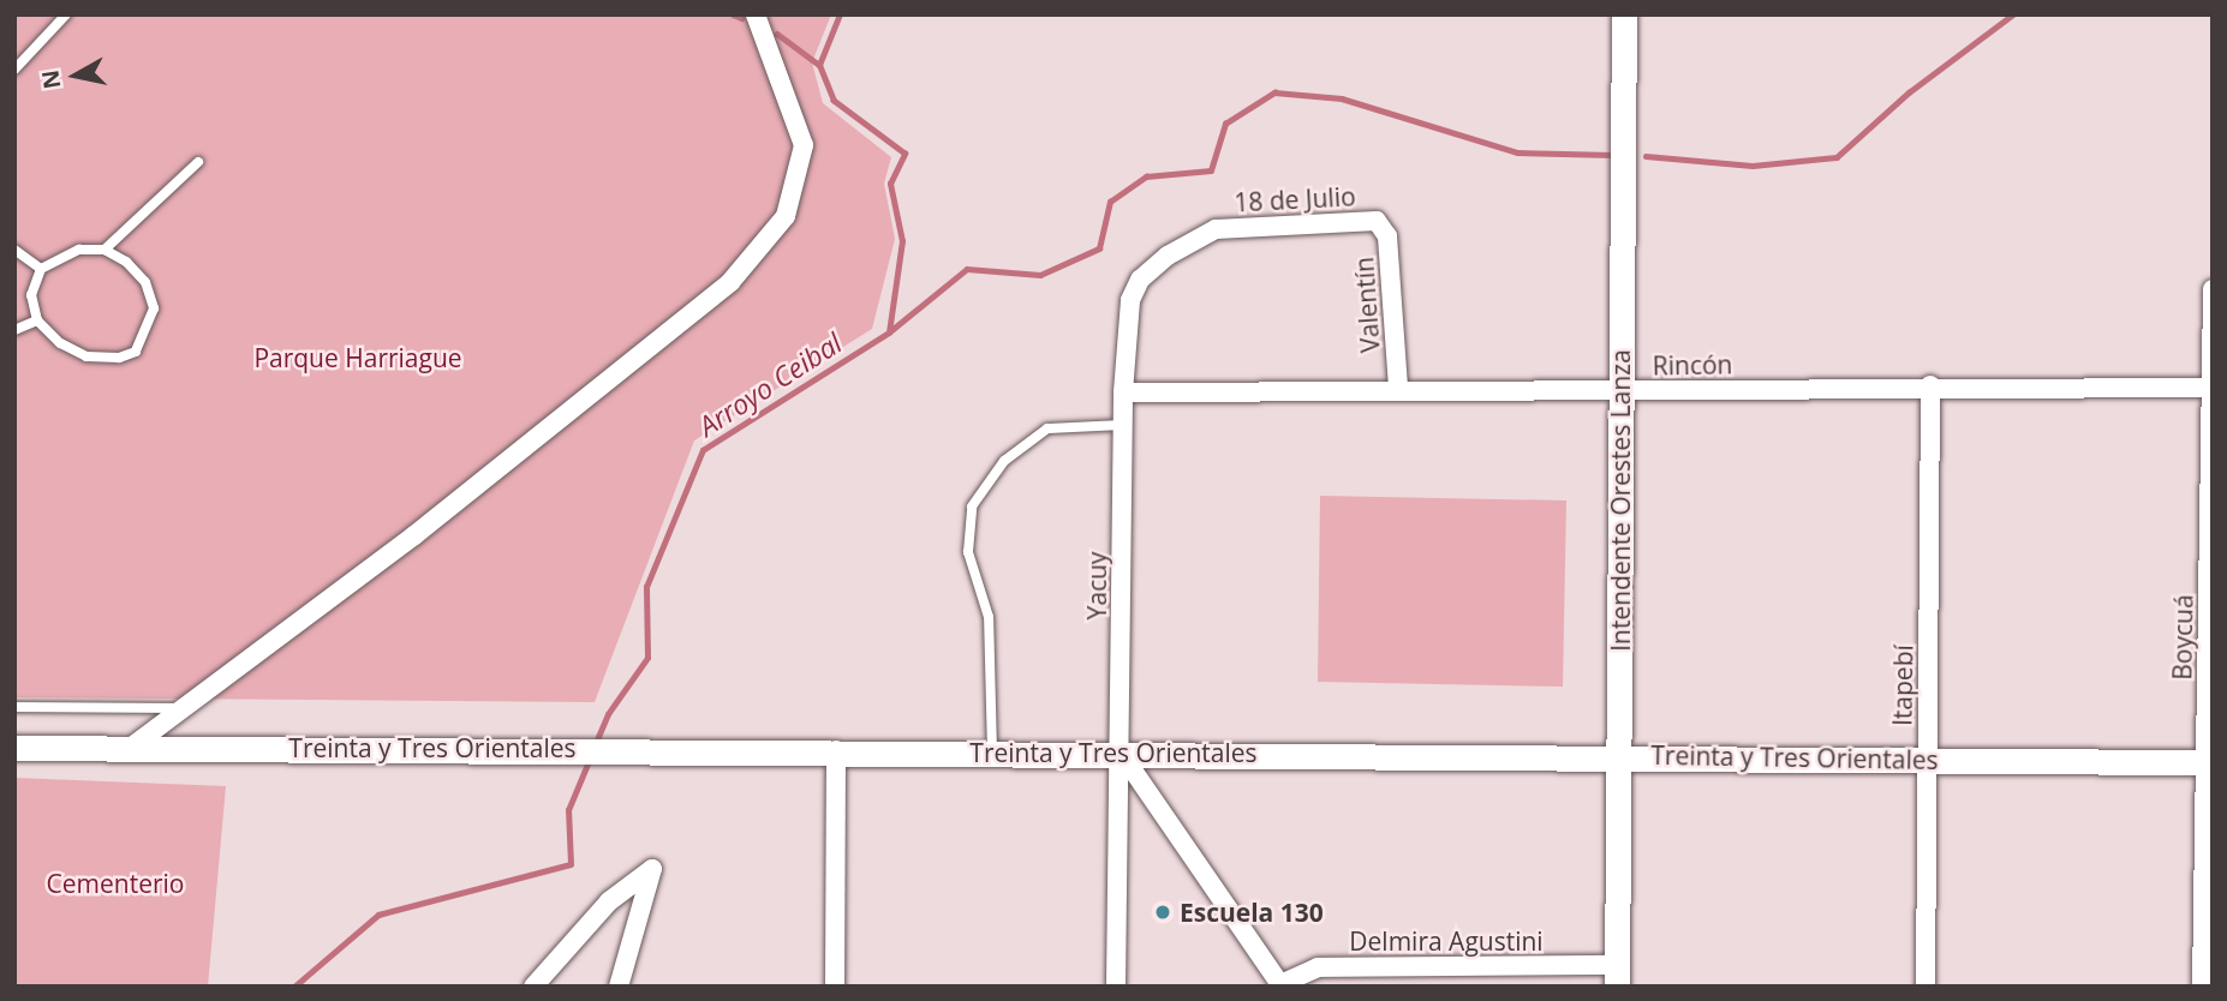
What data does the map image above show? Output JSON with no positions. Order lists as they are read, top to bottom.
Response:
{
  "streets": {
    "street": [
      "18 de Julio",
      "Valentín",
      "Rincón",
      "Intendente Orestes Lanza",
      "Yacuy",
      "Boycuá",
      "Itapebí",
      "Treinta y Tres Orientales",
      "Delmira Agustini"
    ]
  },
  "crossings": [
    ["18 de Julio", "Valentín"],
    ["18 de Julio", "Yacuy"],
    ["Valentín", "Rincón"],
    ["Rincón", "Intendente Orestes Lanza"],
    ["Rincón", "Yacuy"],
    ["Rincón", "Boycuá"],
    ["Rincón", "Itapebí"],
    ["Intendente Orestes Lanza", "Treinta y Tres Orientales"],
    ["Intendente Orestes Lanza", "Delmira Agustini"],
    ["Yacuy", "Treinta y Tres Orientales"],
    ["Boycuá", "Treinta y Tres Orientales"],
    ["Itapebí", "Treinta y Tres Orientales"]
  ],
  "water": ["Arroyo Ceibal"],
  "parks": ["Parque Harriague", "Cementerio"],
  "places": ["Escuela 130"],
  "north": "left"
}
